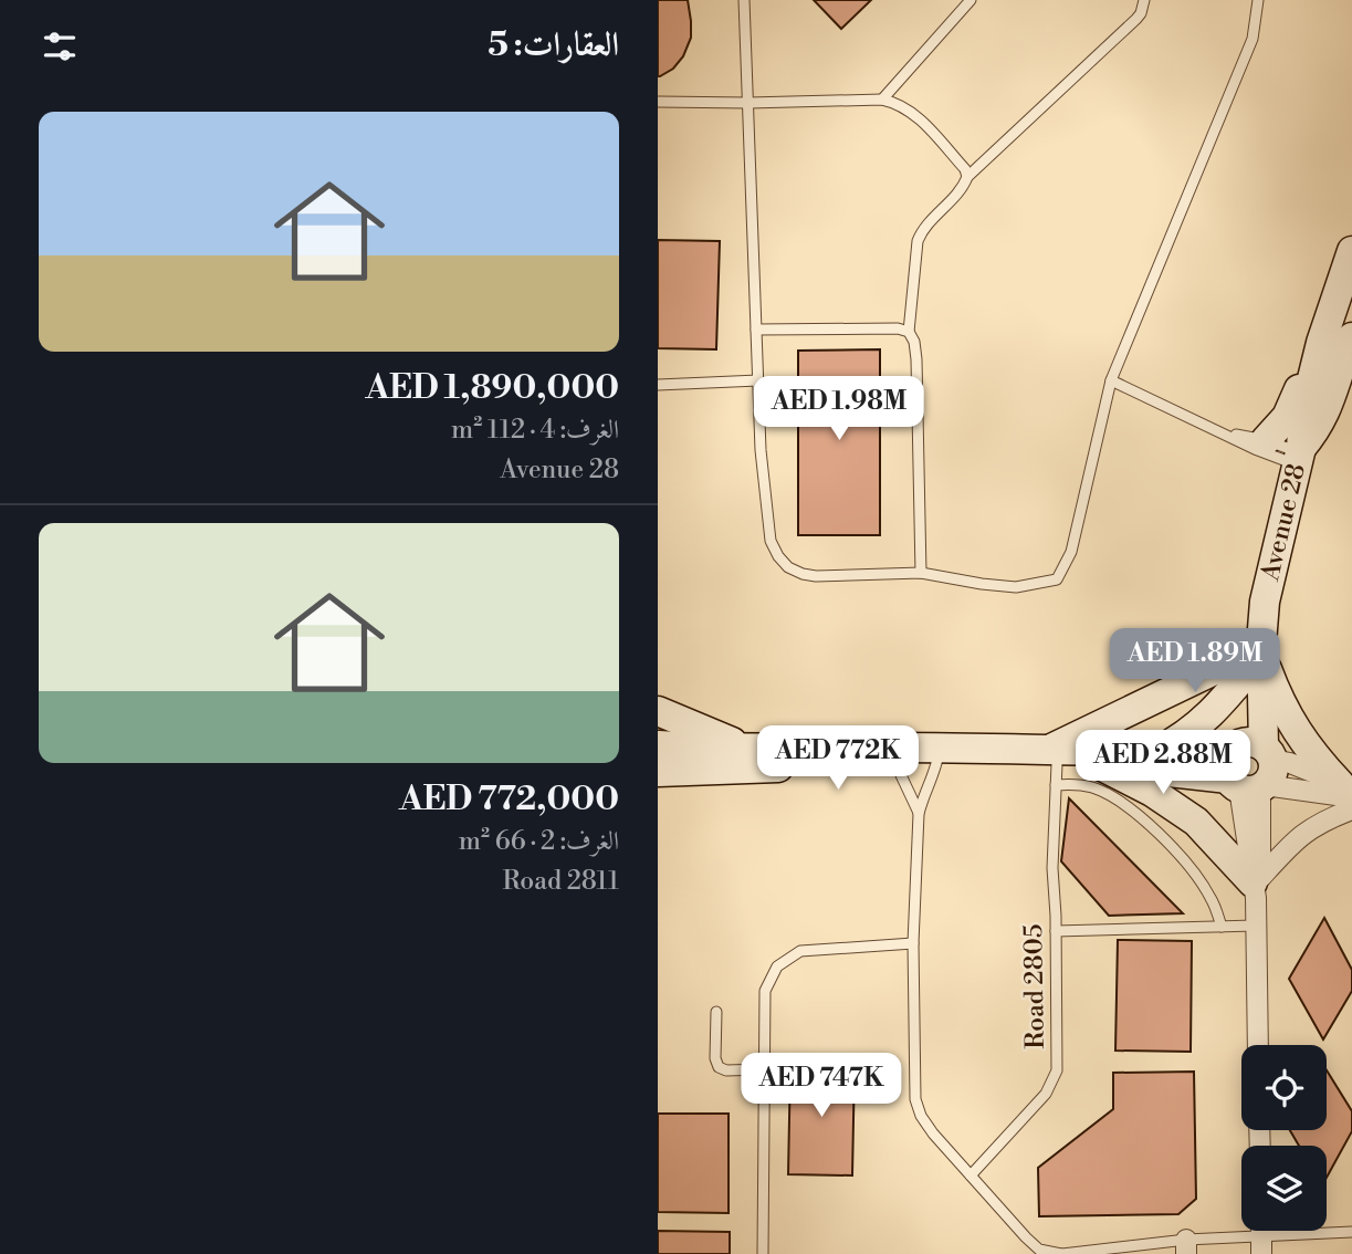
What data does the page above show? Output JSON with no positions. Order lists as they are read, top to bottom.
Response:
{
  "streets": {
    "street": ["Avenue 28"],
    "lane": ["Road 2805"]
  },
  "page": {
    "heading": "العقارات: 5",
    "list": [
      {
        "name": "AED 1,890,000",
        "note": "الغرف: 4 · 112 m² · Avenue 28"
      },
      {
        "name": "AED 772,000",
        "note": "الغرف: 2 · 66 m² · Road 2811"
      }
    ],
    "price": [
      "AED 1.98M",
      "AED 1.89M",
      "AED 772K",
      "AED 2.88M",
      "AED 747K"
    ]
  }
}
